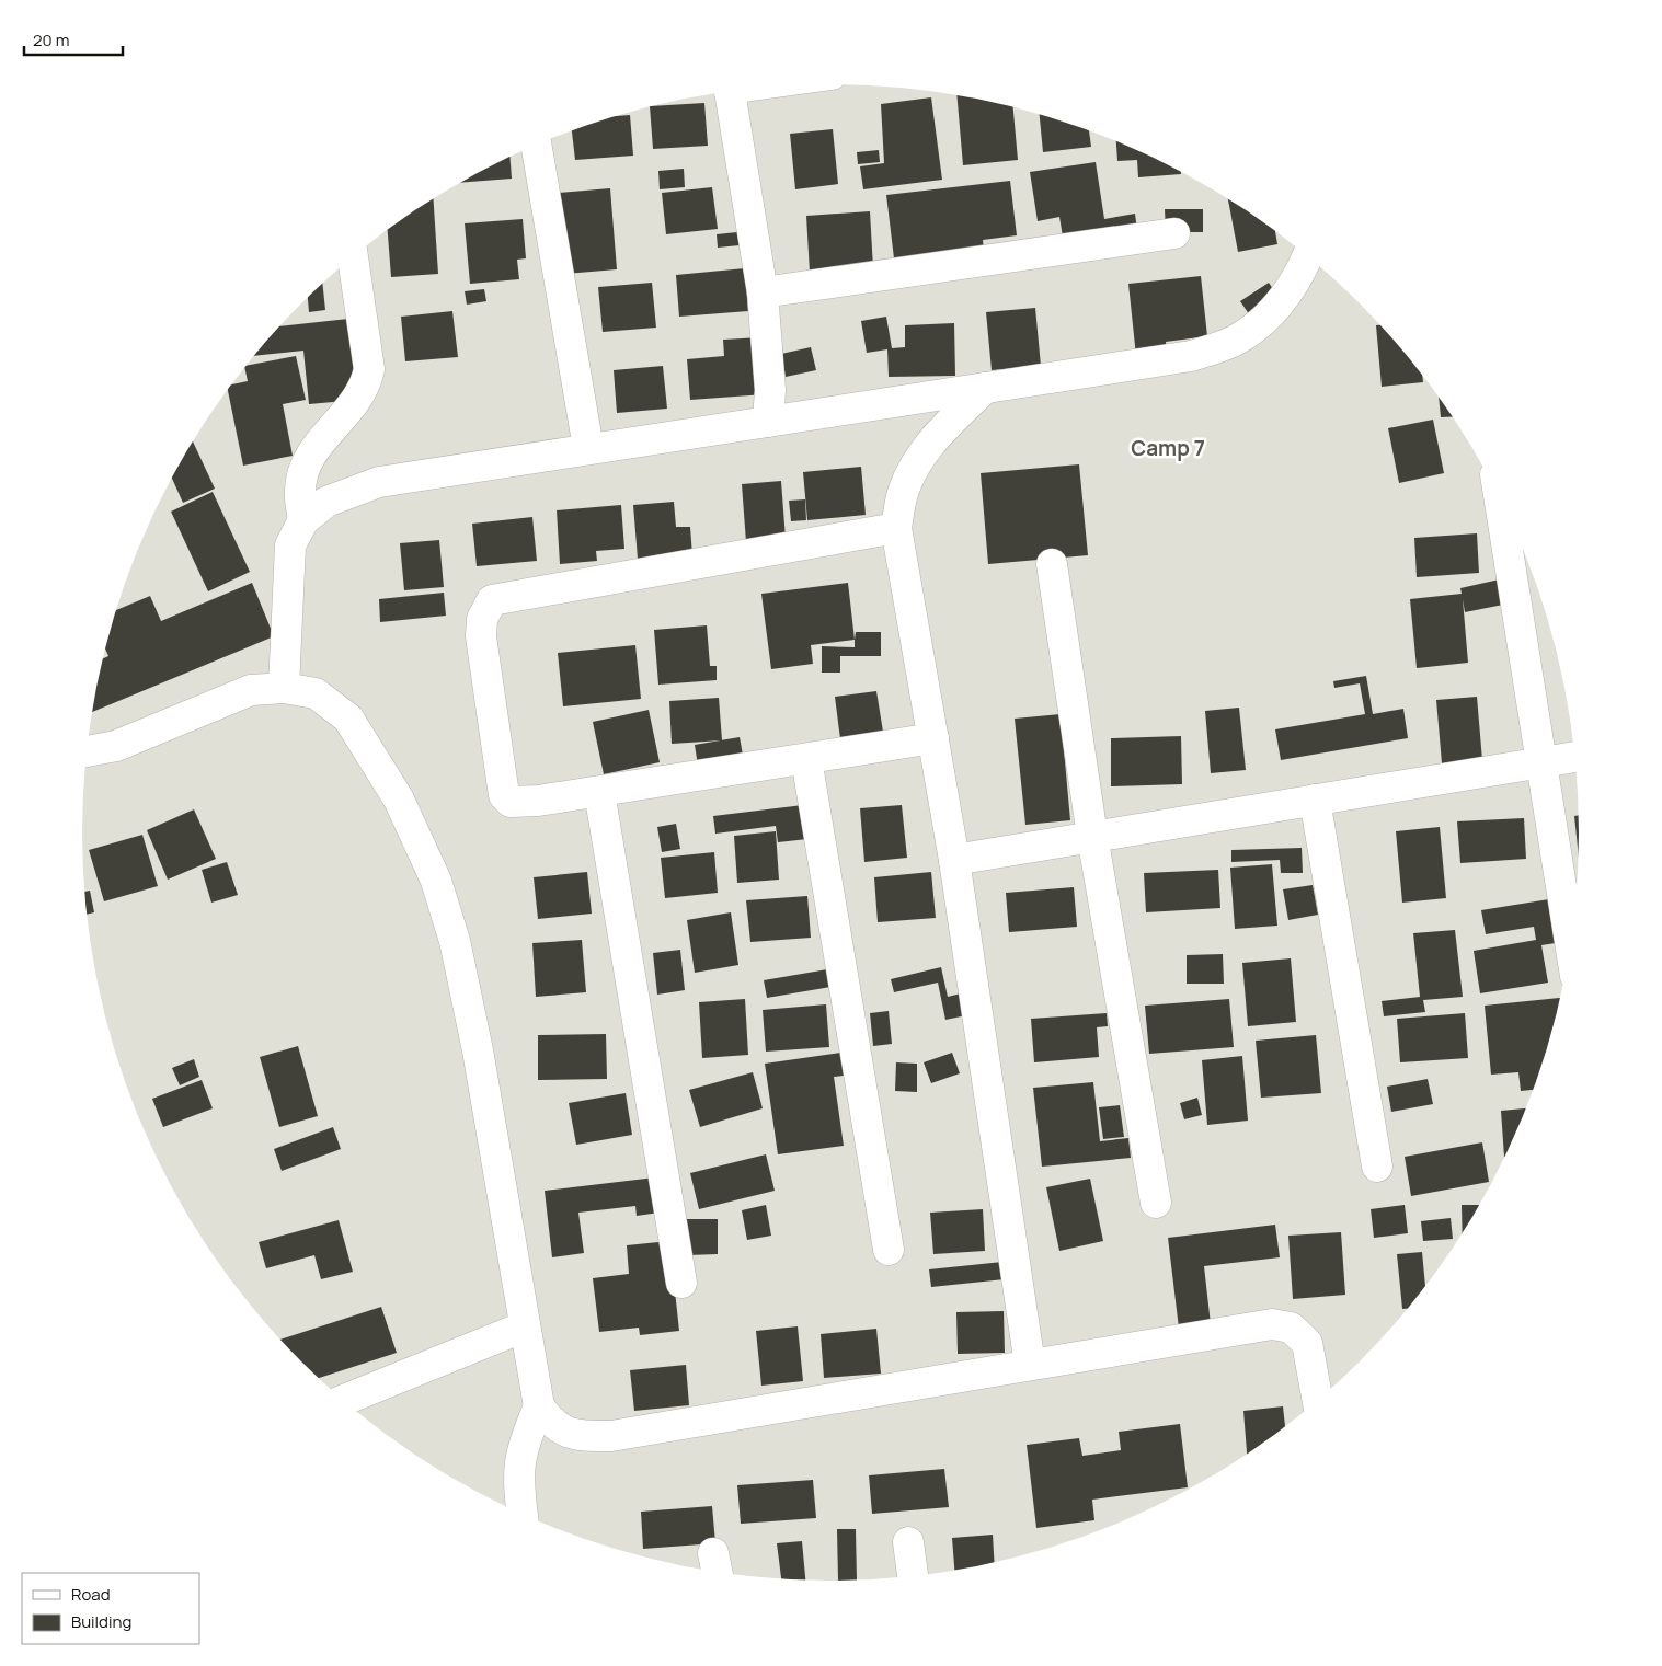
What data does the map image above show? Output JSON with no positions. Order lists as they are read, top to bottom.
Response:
{
  "districts": ["Camp 7"],
  "legend": ["Road", "Building"],
  "scale_bar": "20 m"
}
